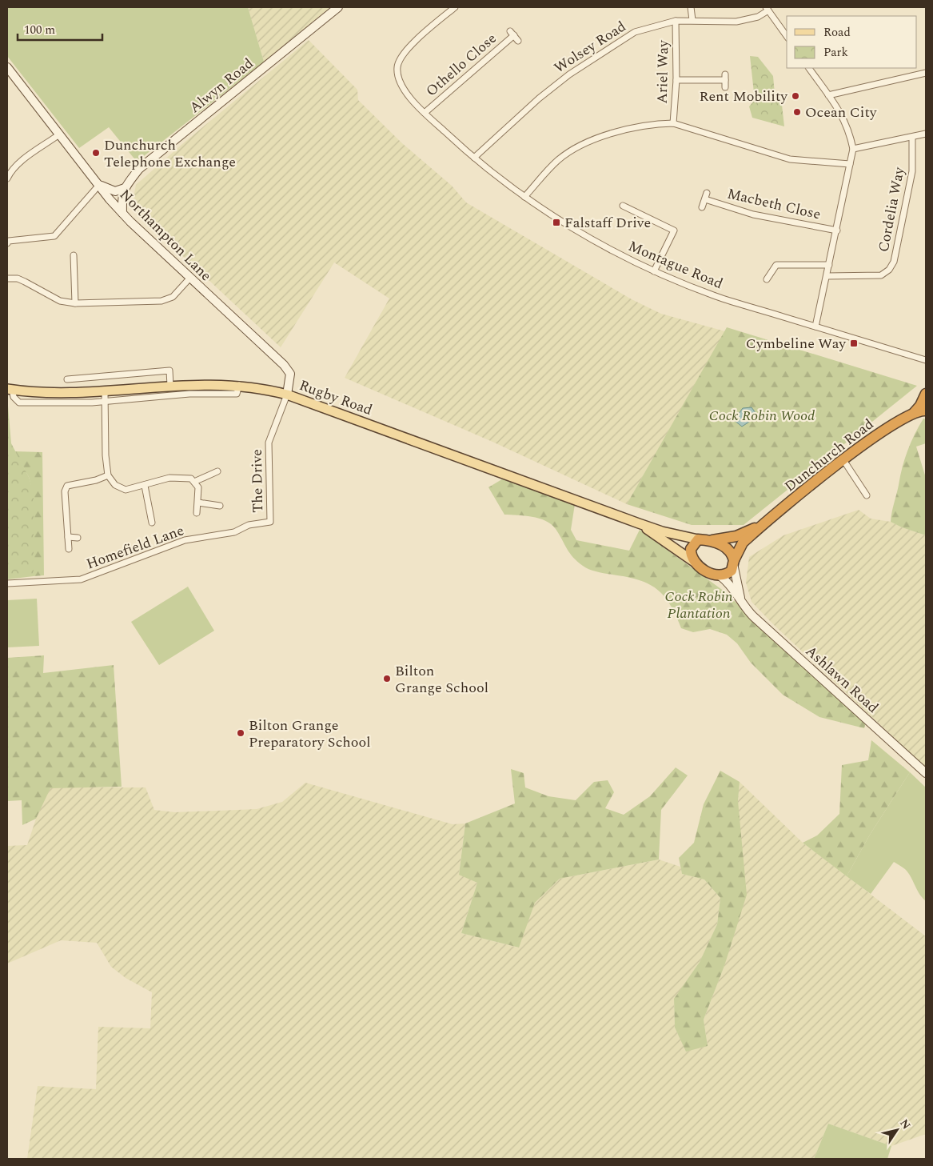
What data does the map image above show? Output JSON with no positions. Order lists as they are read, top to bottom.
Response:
{
  "streets": {
    "highway": ["Dunchurch Road"],
    "main road": ["Rugby Road"],
    "street": [
      "Wolsey Road",
      "Othello Close",
      "Ariel Way",
      "Alwyn Road",
      "Macbeth Close",
      "Cordelia Way",
      "Northampton Lane",
      "Montague Road",
      "The Drive",
      "Homefield Lane",
      "Ashlawn Road"
    ]
  },
  "crossings": [
    ["Wolsey Road", "Ariel Way"],
    ["Wolsey Road", "Montague Road"],
    ["Othello Close", "Montague Road"],
    ["Northampton Lane", "Rugby Road"],
    ["Northampton Lane", "The Drive"],
    ["Rugby Road", "Dunchurch Road"],
    ["Rugby Road", "The Drive"],
    ["Dunchurch Road", "Ashlawn Road"],
    ["The Drive", "Homefield Lane"]
  ],
  "parks": ["Cock Robin Wood", "Cock Robin Plantation"],
  "places": {
    "other": [
      "Rent Mobility",
      "Ocean City",
      "Dunchurch Telephone Exchange",
      "Bilton Grange School",
      "Bilton Grange Preparatory School"
    ],
    "transit": ["Falstaff Drive", "Cymbeline Way"]
  },
  "legend": ["Road", "Park"],
  "scale_bar": "100 m",
  "north": "top right"
}
